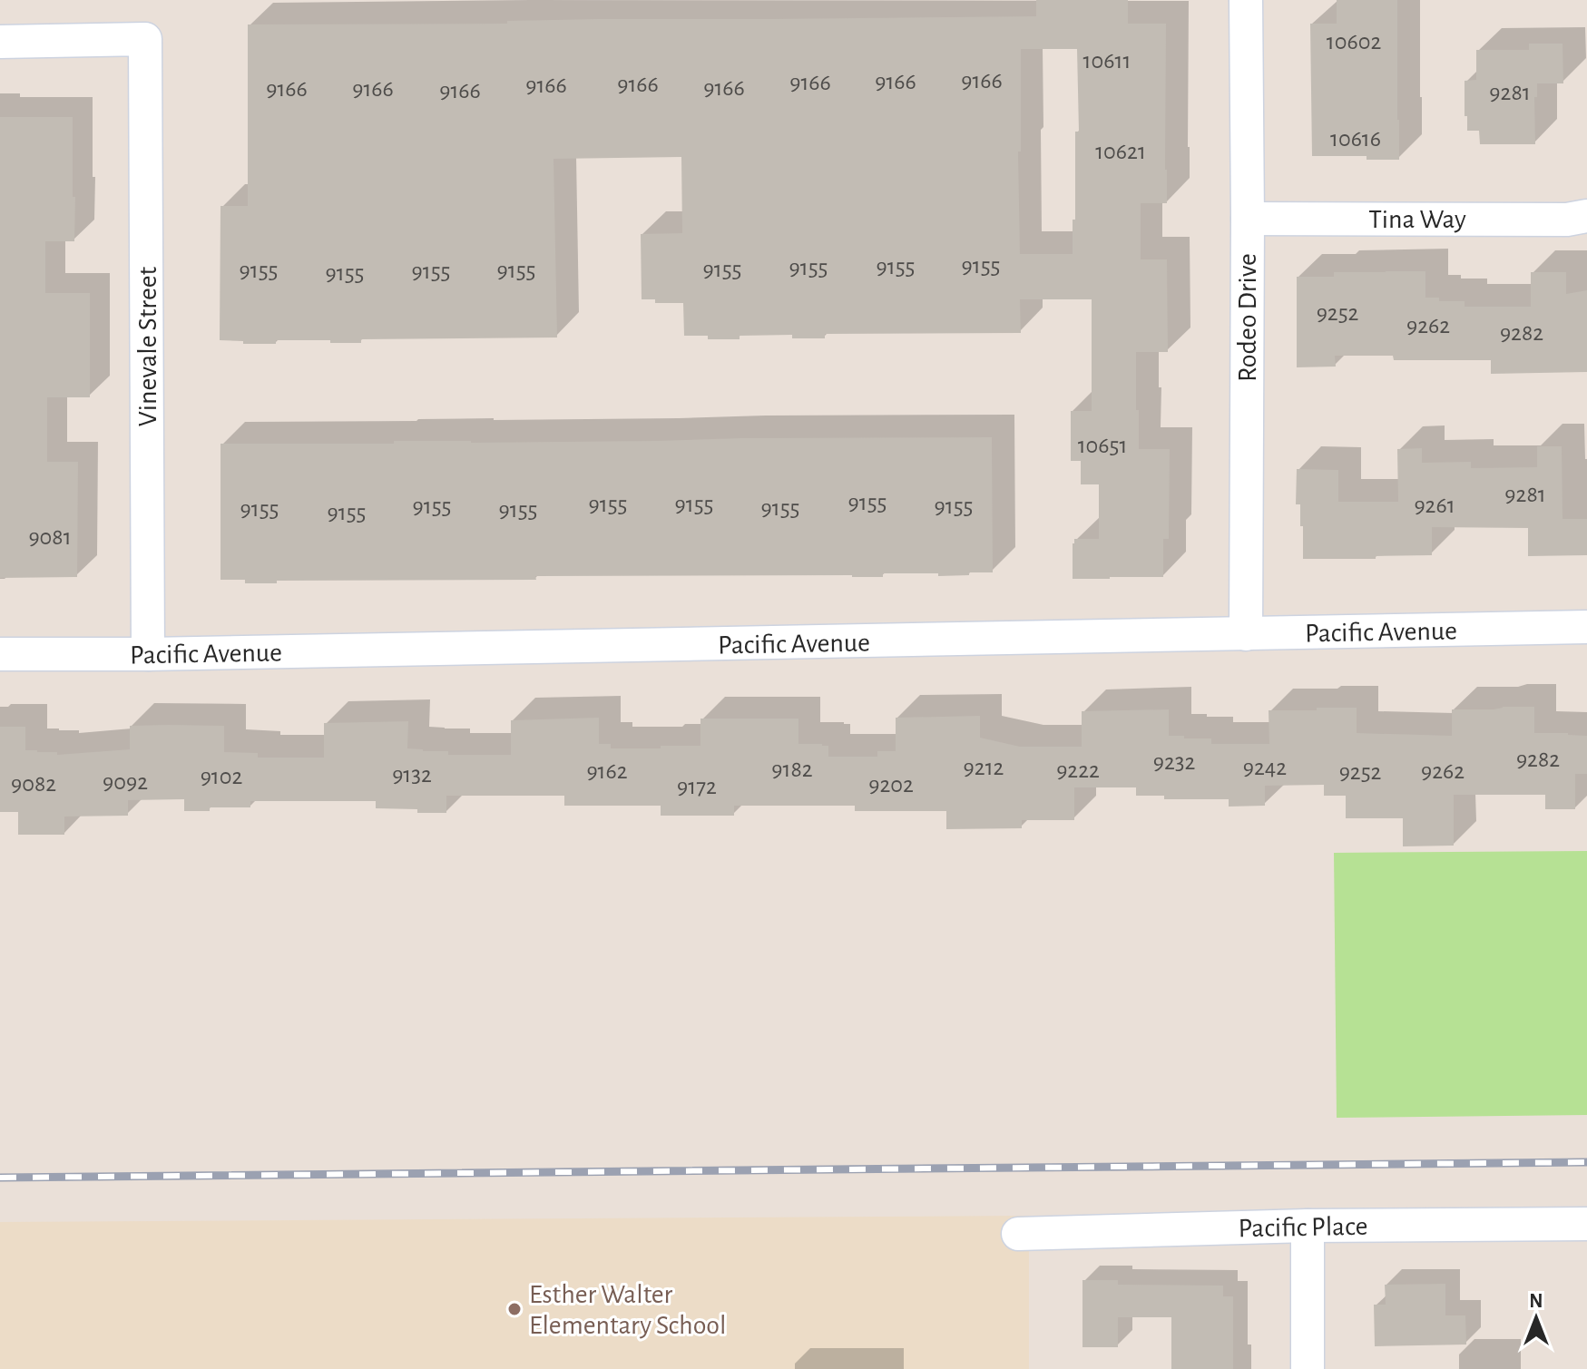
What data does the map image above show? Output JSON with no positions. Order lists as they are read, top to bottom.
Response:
{
  "streets": {
    "street": [
      "Tina Way",
      "Rodeo Drive",
      "Vinevale Street",
      "Pacific Avenue",
      "Pacific Place"
    ]
  },
  "crossings": [
    ["Tina Way", "Rodeo Drive"],
    ["Rodeo Drive", "Pacific Avenue"],
    ["Vinevale Street", "Pacific Avenue"]
  ],
  "places": ["Esther Walter Elementary School"],
  "house_numbers": [
    "10602",
    "10611",
    "9166",
    "9166",
    "9166",
    "9166",
    "9166",
    "9166",
    "9166",
    "9166",
    "9166",
    "9281",
    "10616",
    "10621",
    "9155",
    "9155",
    "9155",
    "9155",
    "9155",
    "9155",
    "9155",
    "9155",
    "9252",
    "9262",
    "9282",
    "10651",
    "9281",
    "9155",
    "9155",
    "9155",
    "9261",
    "9155",
    "9155",
    "9155",
    "9155",
    "9155",
    "9155",
    "9081",
    "9282",
    "9232",
    "9212",
    "9242",
    "9182",
    "9222",
    "9162",
    "9262",
    "9252",
    "9132",
    "9102",
    "9092",
    "9082",
    "9202",
    "9172"
  ],
  "north": "top"
}
